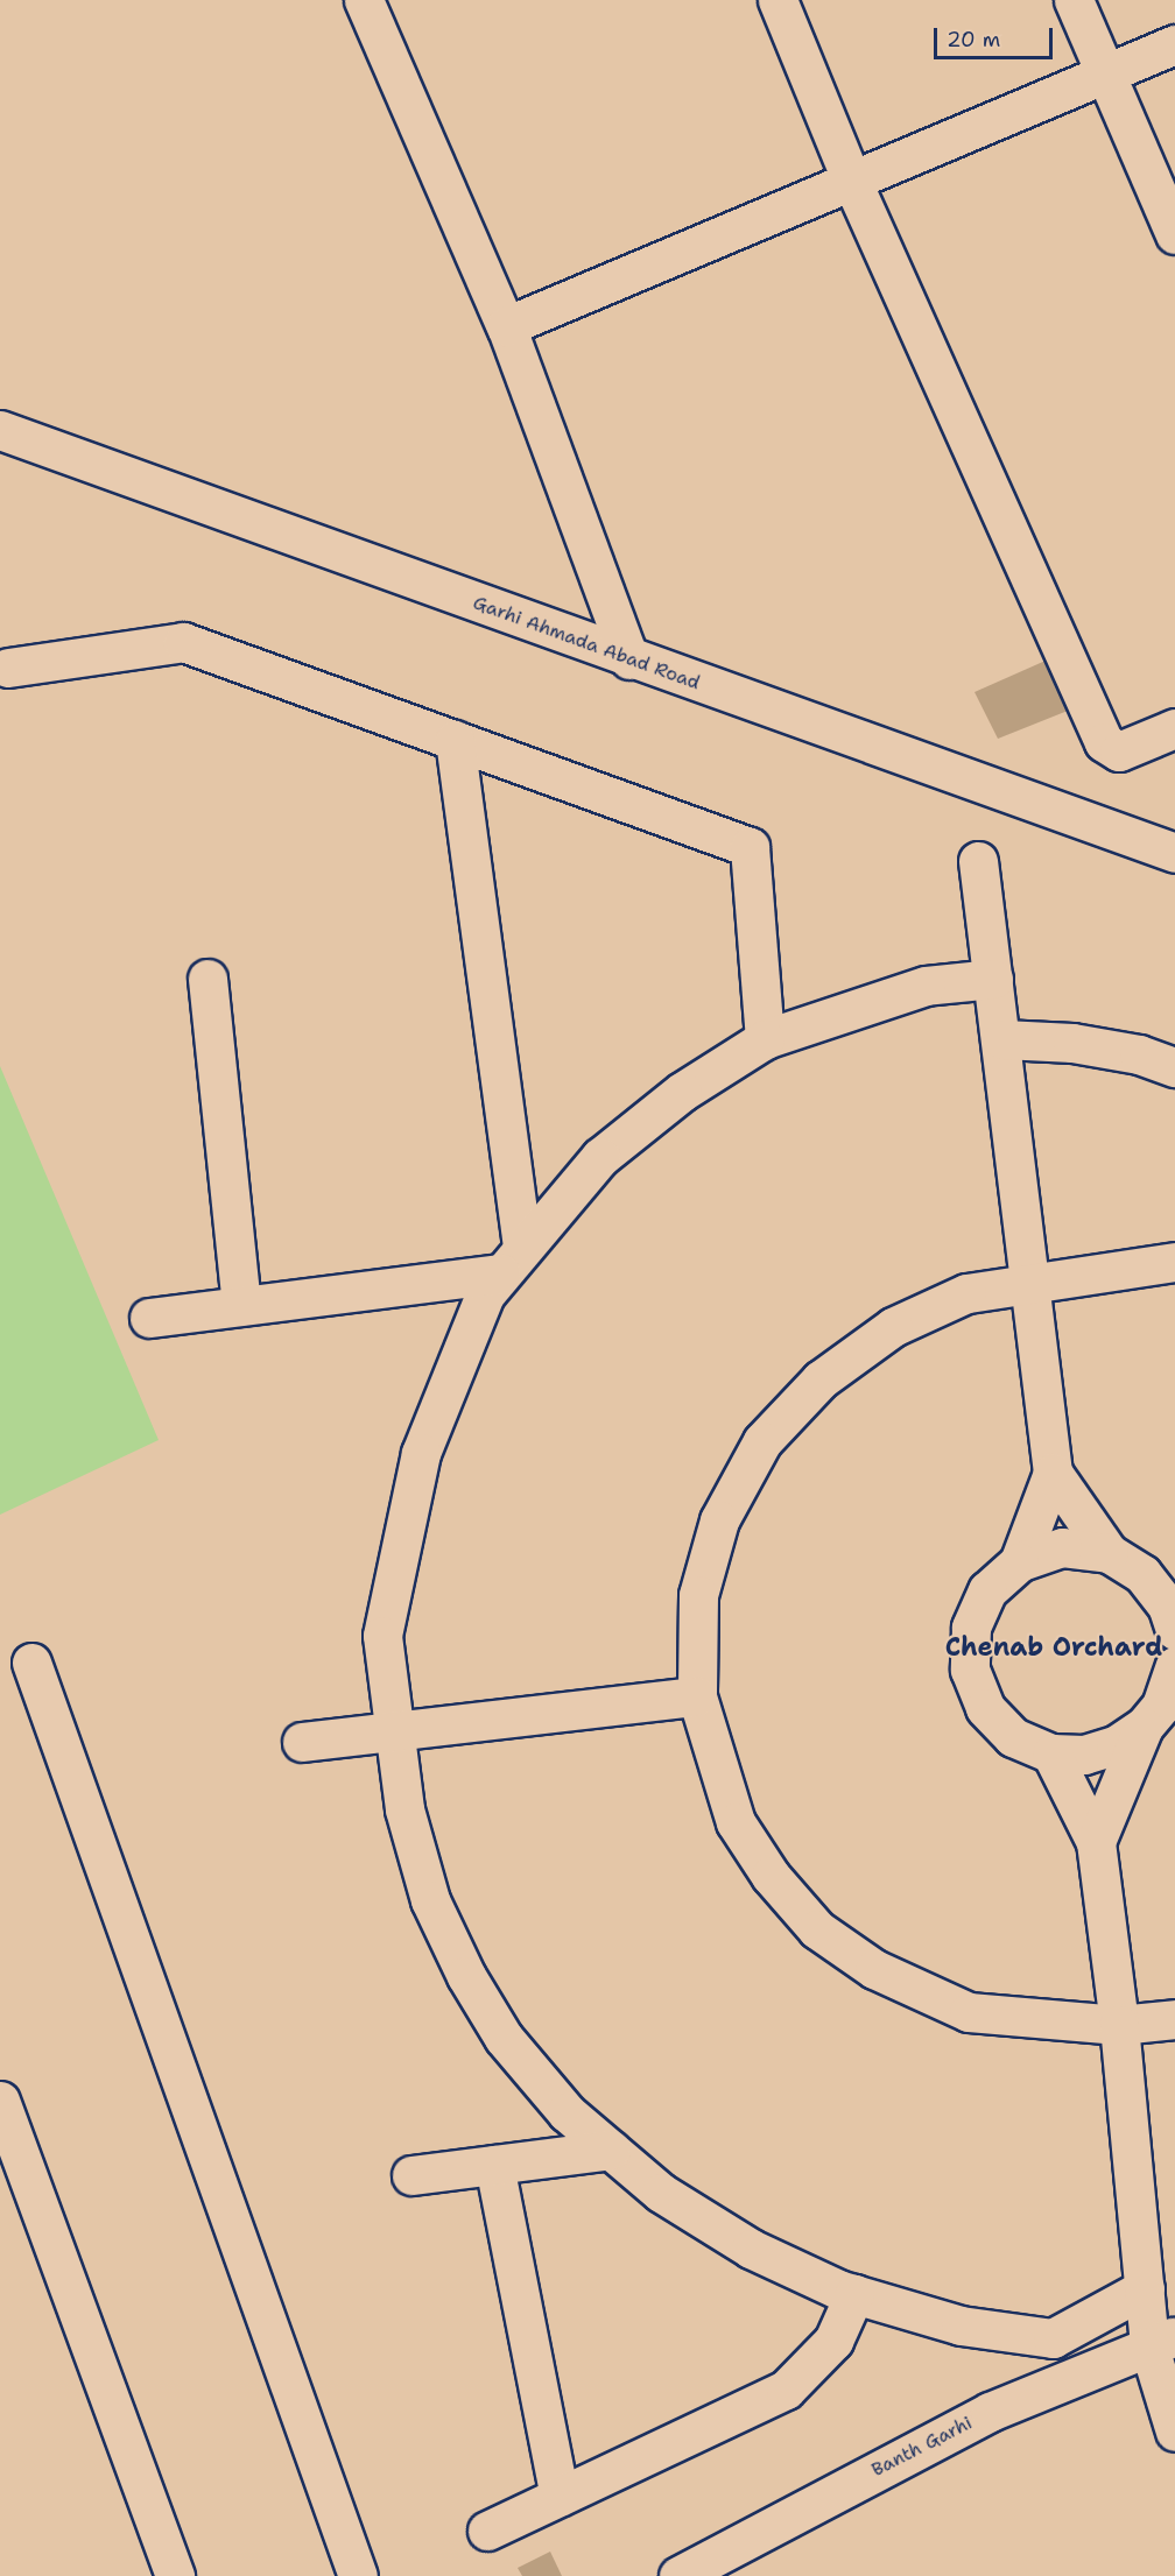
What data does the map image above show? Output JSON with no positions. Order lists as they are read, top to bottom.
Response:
{
  "streets": {
    "street": ["Garhi Ahmada Abad Road", "Banth Garhi"]
  },
  "districts": ["Chenab Orchard"],
  "scale_bar": "20 m"
}
